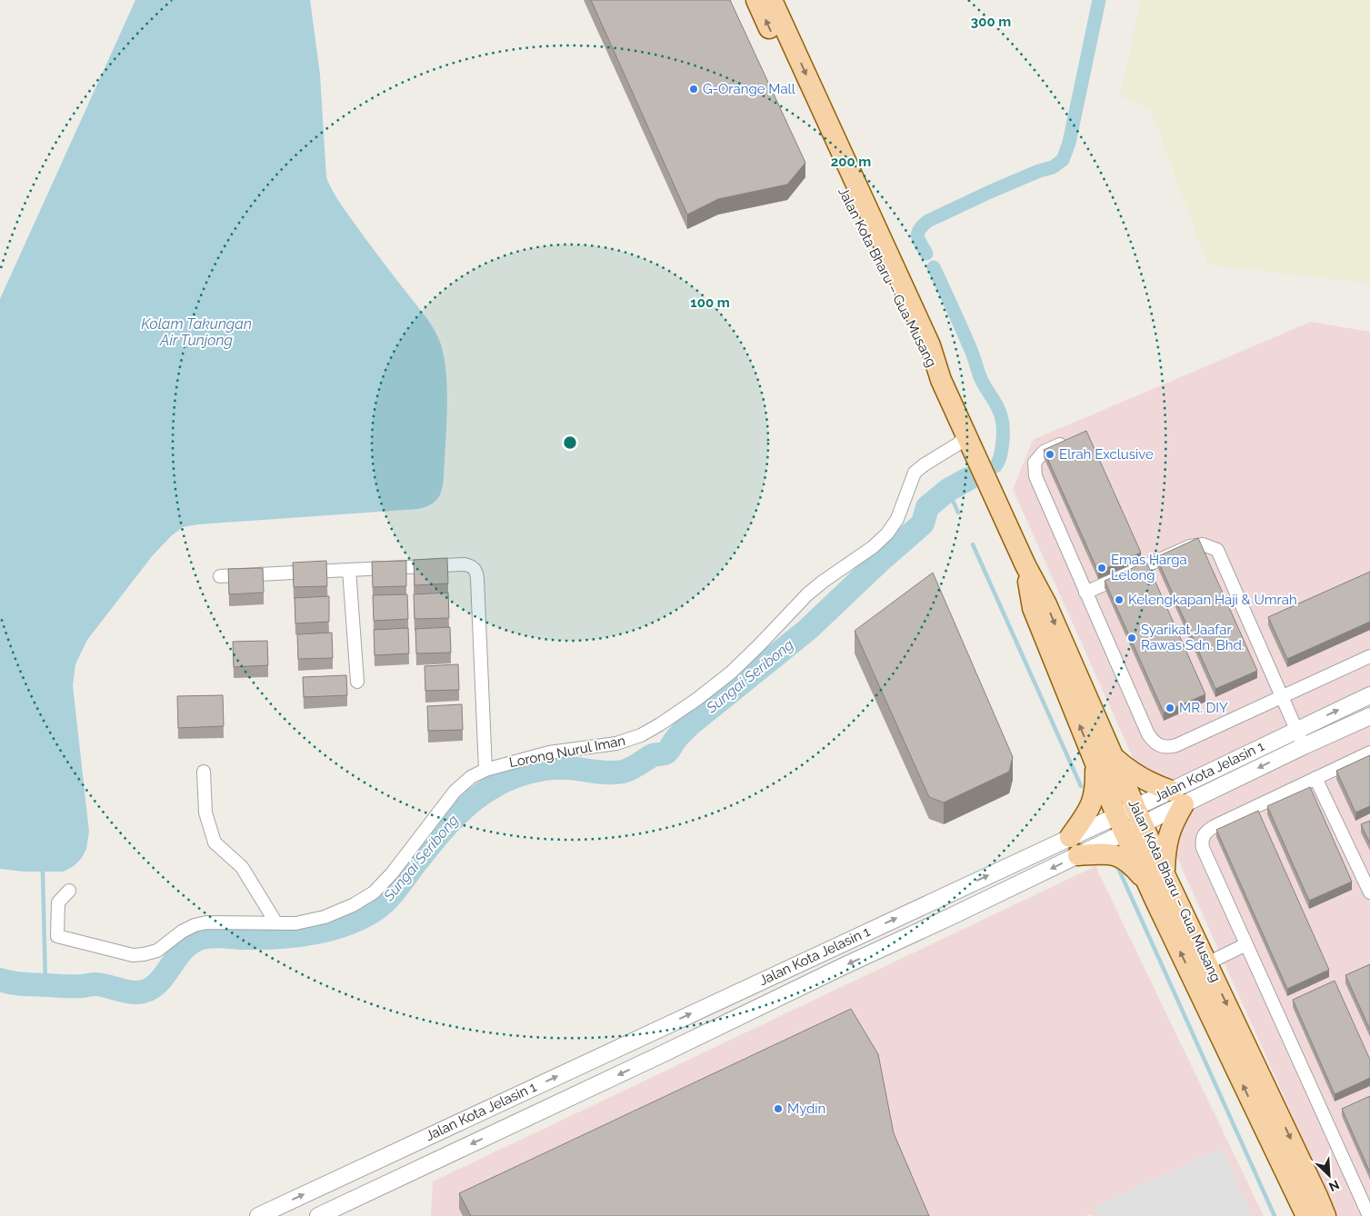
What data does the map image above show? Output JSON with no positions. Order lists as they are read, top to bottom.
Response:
{
  "streets": {
    "main road": ["Jalan Kota Bharu – Gua Musang"],
    "street": ["Lorong Nurul Iman", "Jalan Kota Jelasin 1"]
  },
  "crossings": [
    ["Jalan Kota Bharu – Gua Musang", "Lorong Nurul Iman"]
  ],
  "water": ["Kolam Takungan Air Tunjong", "Sungai Seribong"],
  "places": [
    "G-Orange Mall",
    "Elrah Exclusive",
    "Emas Harga Lelong",
    "Kelengkapan Haji & Umrah",
    "Syarikat Jaafar Rawas Sdn. Bhd.",
    "MR. DIY",
    "Mydin"
  ],
  "north": "bottom right",
  "rings": ["300 m", "200 m", "100 m"]
}
